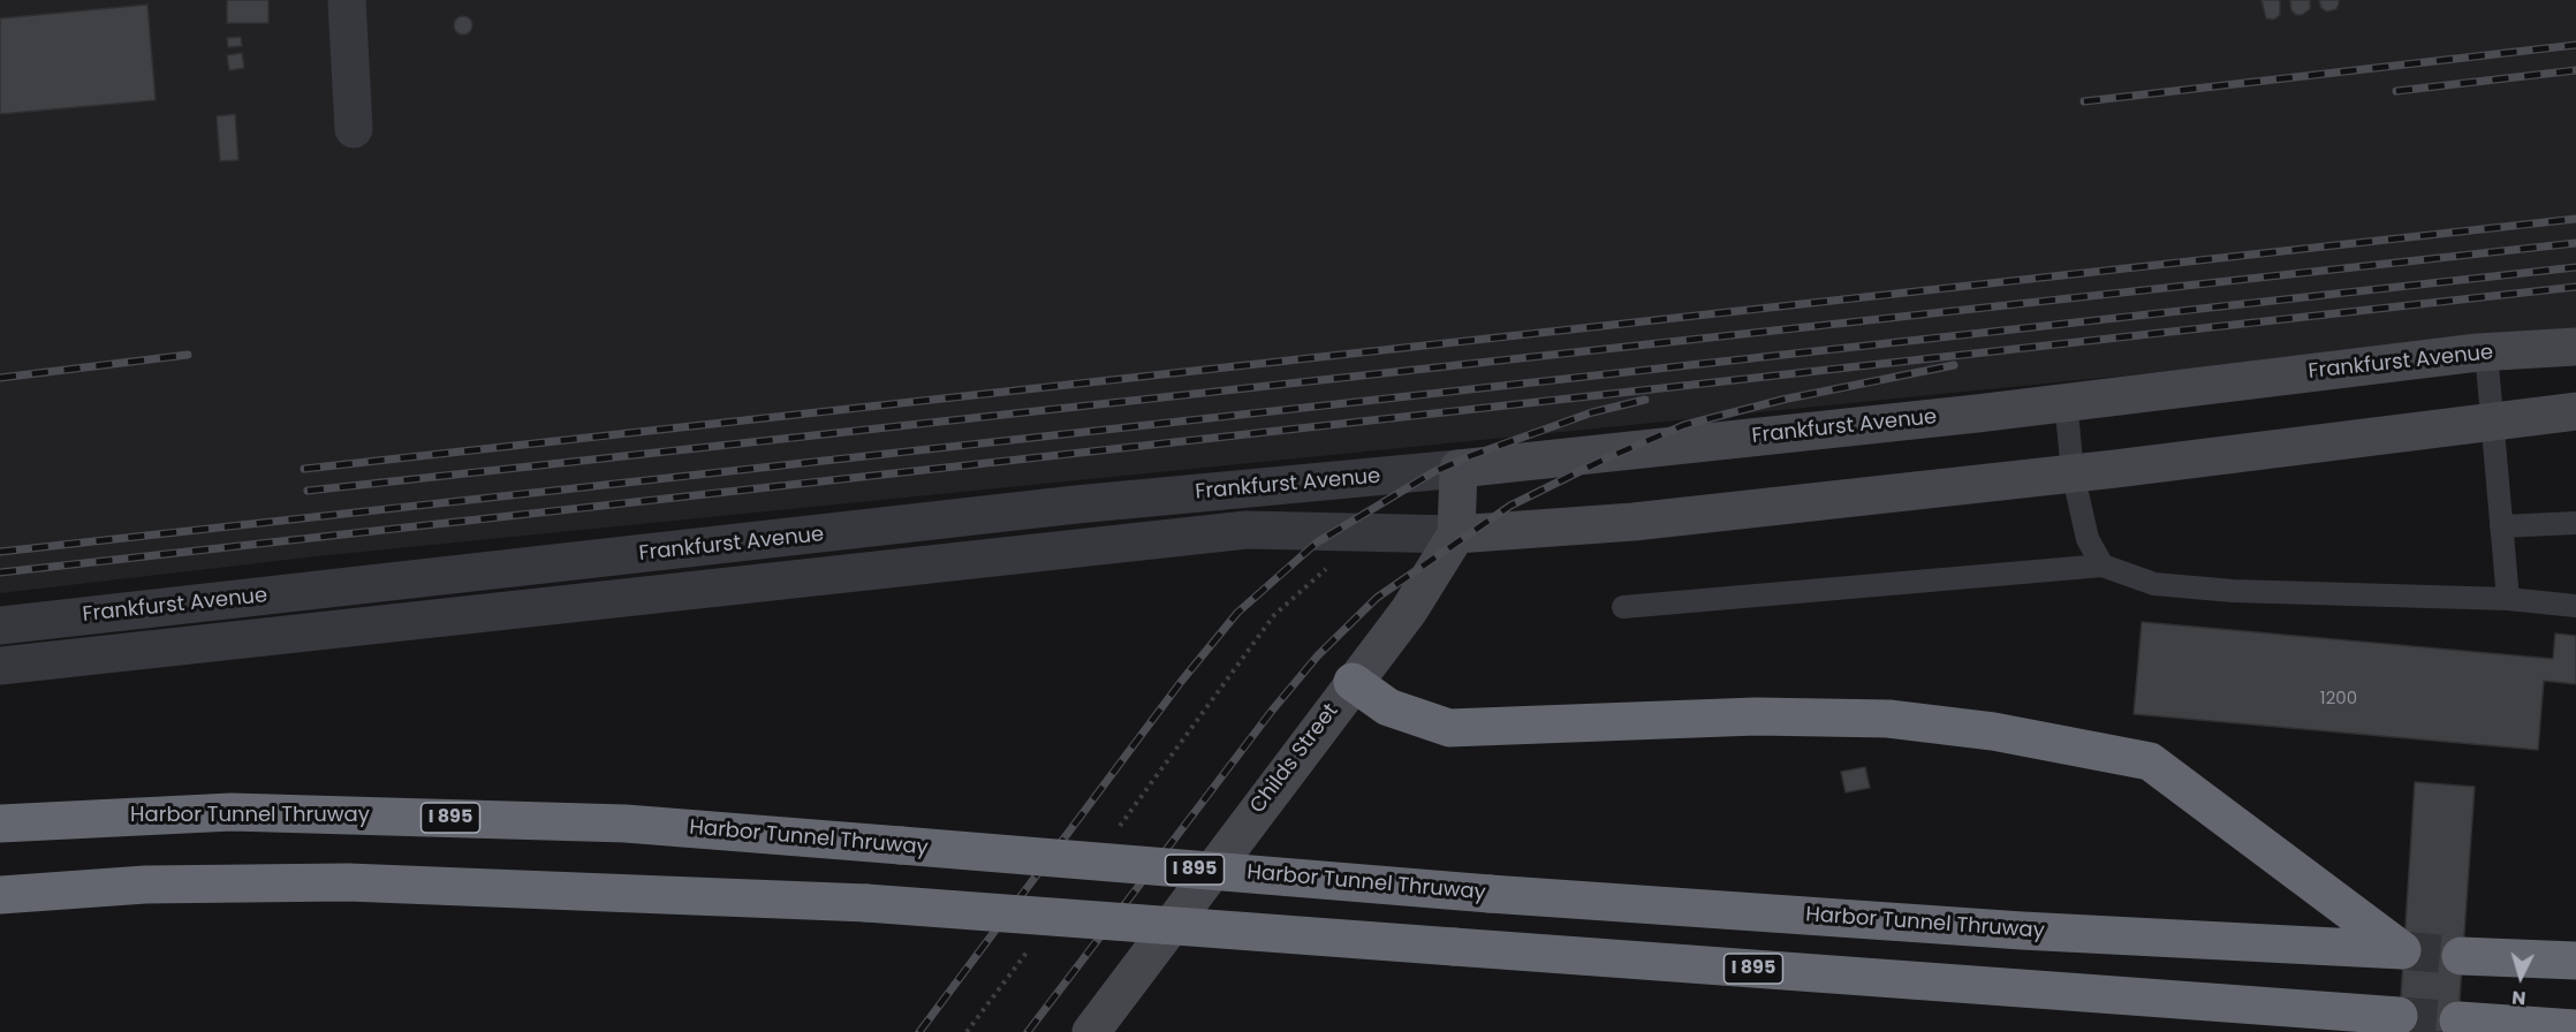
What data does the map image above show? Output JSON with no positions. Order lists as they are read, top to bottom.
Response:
{
  "streets": {
    "highway": ["Harbor Tunnel Thruway", "I 895"],
    "main road": ["Frankfurst Avenue", "Childs Street"]
  },
  "crossings": [
    ["Frankfurst Avenue", "Childs Street"],
    ["Childs Street", "Harbor Tunnel Thruway"]
  ],
  "house_numbers": ["1200"],
  "north": "bottom"
}
